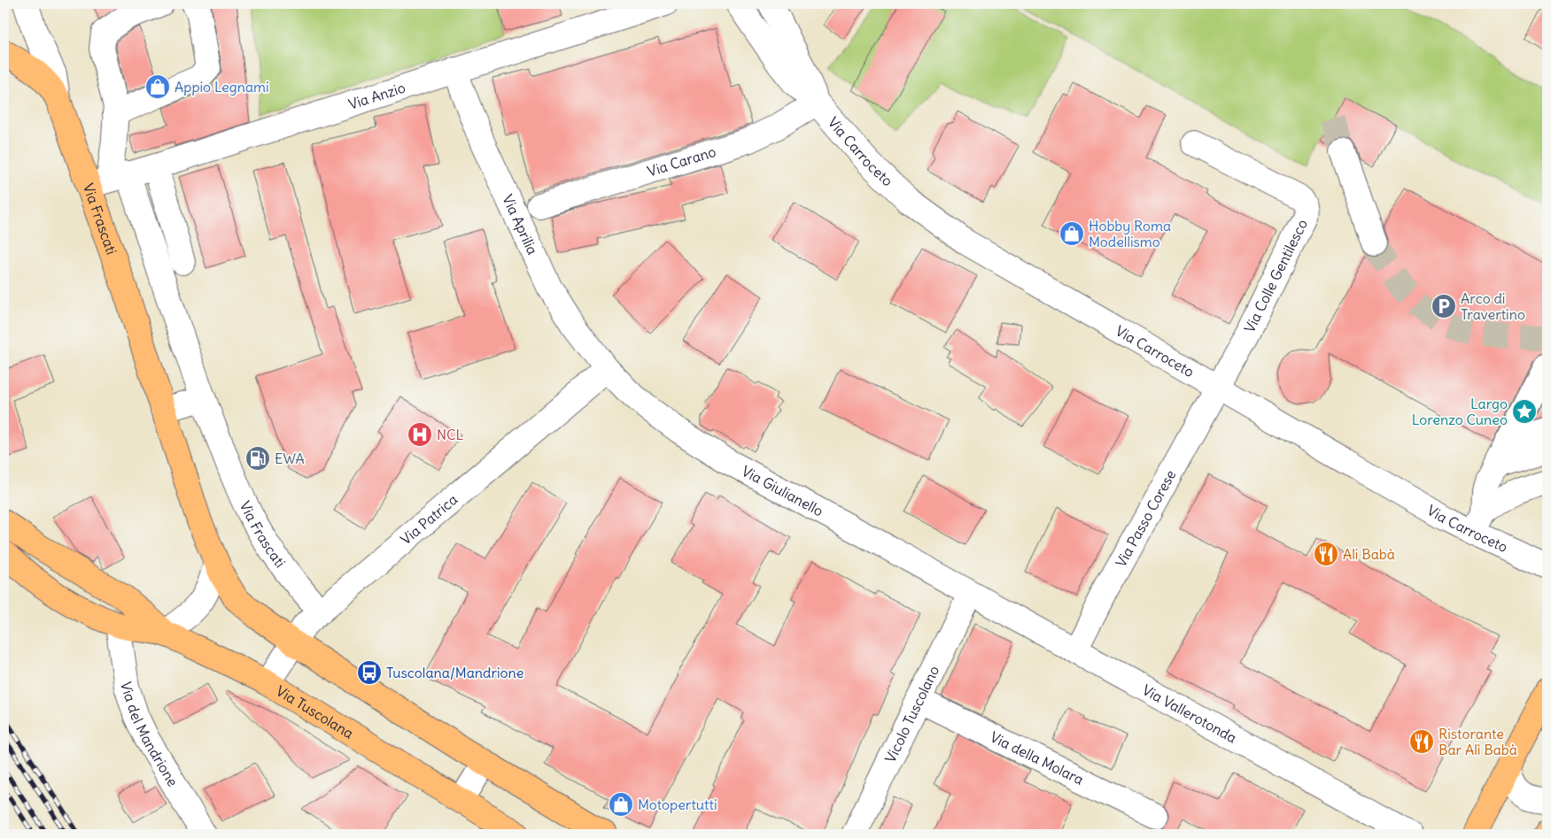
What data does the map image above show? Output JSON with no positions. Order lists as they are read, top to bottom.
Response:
{
  "streets": {
    "main road": ["Via Frascati", "Via Tuscolana"],
    "street": [
      "Via Anzio",
      "Via Carroceto",
      "Via Carano",
      "Via Aprilia",
      "Via Colle Gentilesco",
      "Via Giulianello",
      "Via Passo Corese",
      "Via Patrica",
      "Via Vallerotonda",
      "Vicolo Tuscolano",
      "Via del Mandrione",
      "Via della Molara"
    ]
  },
  "crossings": [
    ["Via Anzio", "Via Frascati"],
    ["Via Anzio", "Via Aprilia"],
    ["Via Carroceto", "Via Carano"],
    ["Via Carroceto", "Via Colle Gentilesco"],
    ["Via Carroceto", "Via Passo Corese"],
    ["Via Frascati", "Via Patrica"],
    ["Via Aprilia", "Via Giulianello"],
    ["Via Aprilia", "Via Patrica"],
    ["Via Colle Gentilesco", "Via Passo Corese"],
    ["Via Giulianello", "Via Patrica"],
    ["Via Giulianello", "Via Vallerotonda"],
    ["Via Giulianello", "Vicolo Tuscolano"],
    ["Via Passo Corese", "Via Vallerotonda"],
    ["Via Patrica", "Via Tuscolana"],
    ["Via Tuscolana", "Via del Mandrione"],
    ["Via Vallerotonda", "Vicolo Tuscolano"],
    ["Vicolo Tuscolano", "Via della Molara"]
  ],
  "places": {
    "shop": ["Appio Legnami", "Hobby Roma Modellismo", "Motopertutti"],
    "parking": ["Arco di Travertino"],
    "place": ["Largo Lorenzo Cuneo"],
    "hospital": ["NCL"],
    "fuel station": ["EWA"],
    "restaurant": ["Ali Babà", "Ristorante Bar Alì Babà"],
    "bus stop": ["Tuscolana/Mandrione"]
  }
}
